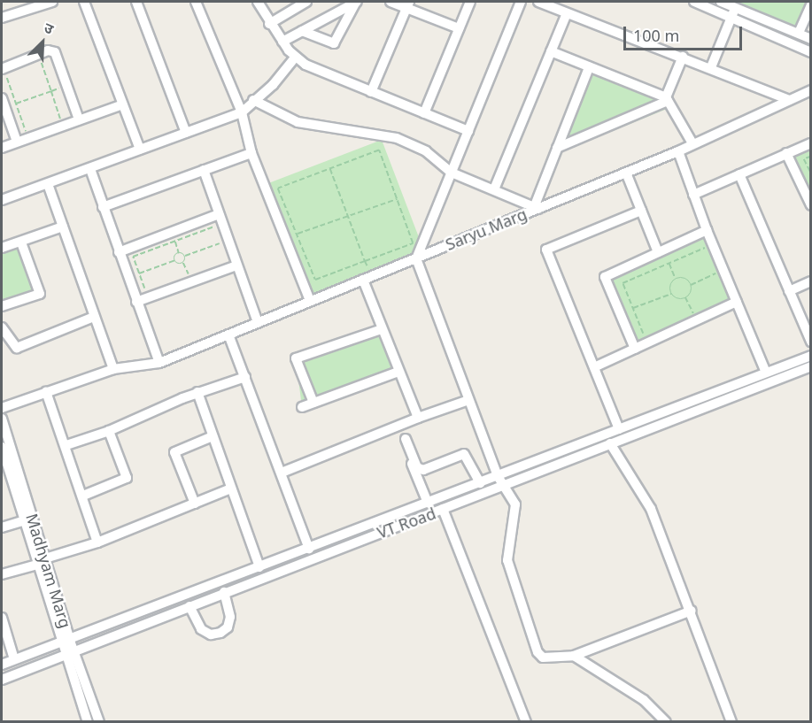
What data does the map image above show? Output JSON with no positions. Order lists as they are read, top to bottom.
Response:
{
  "streets": {
    "street": ["Saryu Marg", "VT Road", "Madhyam Marg"]
  },
  "crossings": [
    ["VT Road", "Madhyam Marg"]
  ],
  "scale_bar": "100 m",
  "north": "top right"
}
